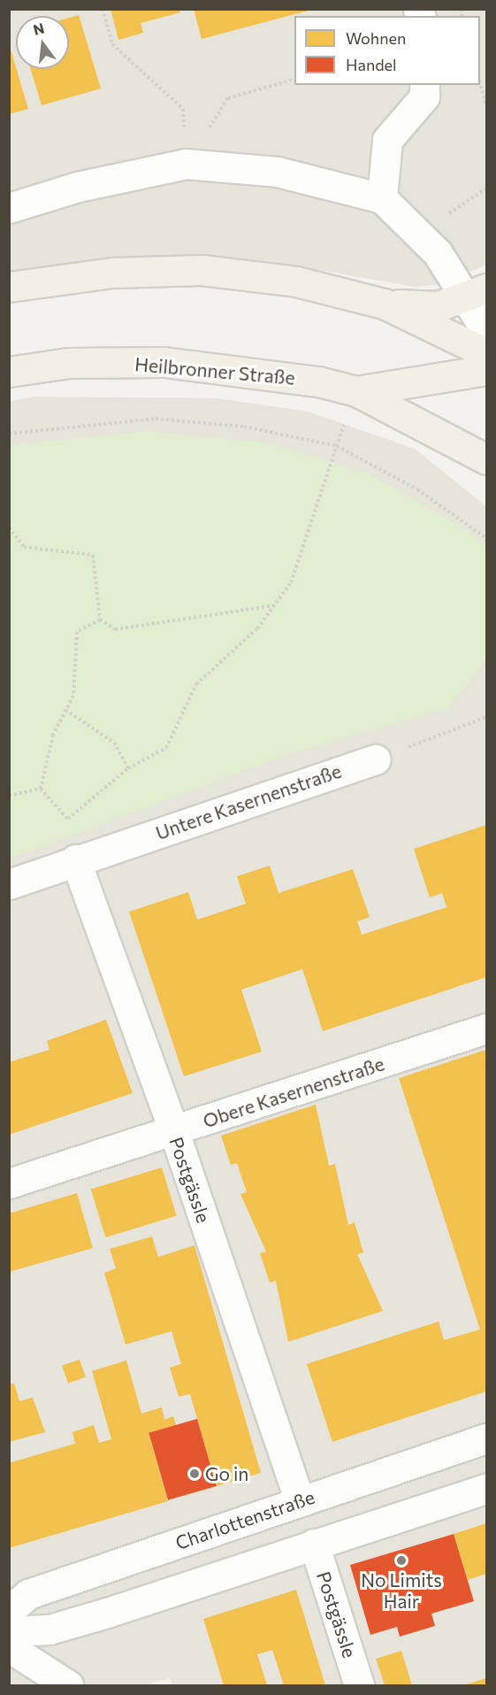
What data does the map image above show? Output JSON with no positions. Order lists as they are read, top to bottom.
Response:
{
  "streets": {
    "main road": ["Heilbronner Straße"],
    "street": [
      "Untere Kasernenstraße",
      "Obere Kasernenstraße",
      "Postgässle",
      "Charlottenstraße"
    ]
  },
  "crossings": [
    ["Untere Kasernenstraße", "Postgässle"],
    ["Obere Kasernenstraße", "Postgässle"],
    ["Postgässle", "Charlottenstraße"]
  ],
  "places": ["Go in", "No Limits Hair"],
  "legend": ["Wohnen", "Handel"],
  "north": "top"
}
